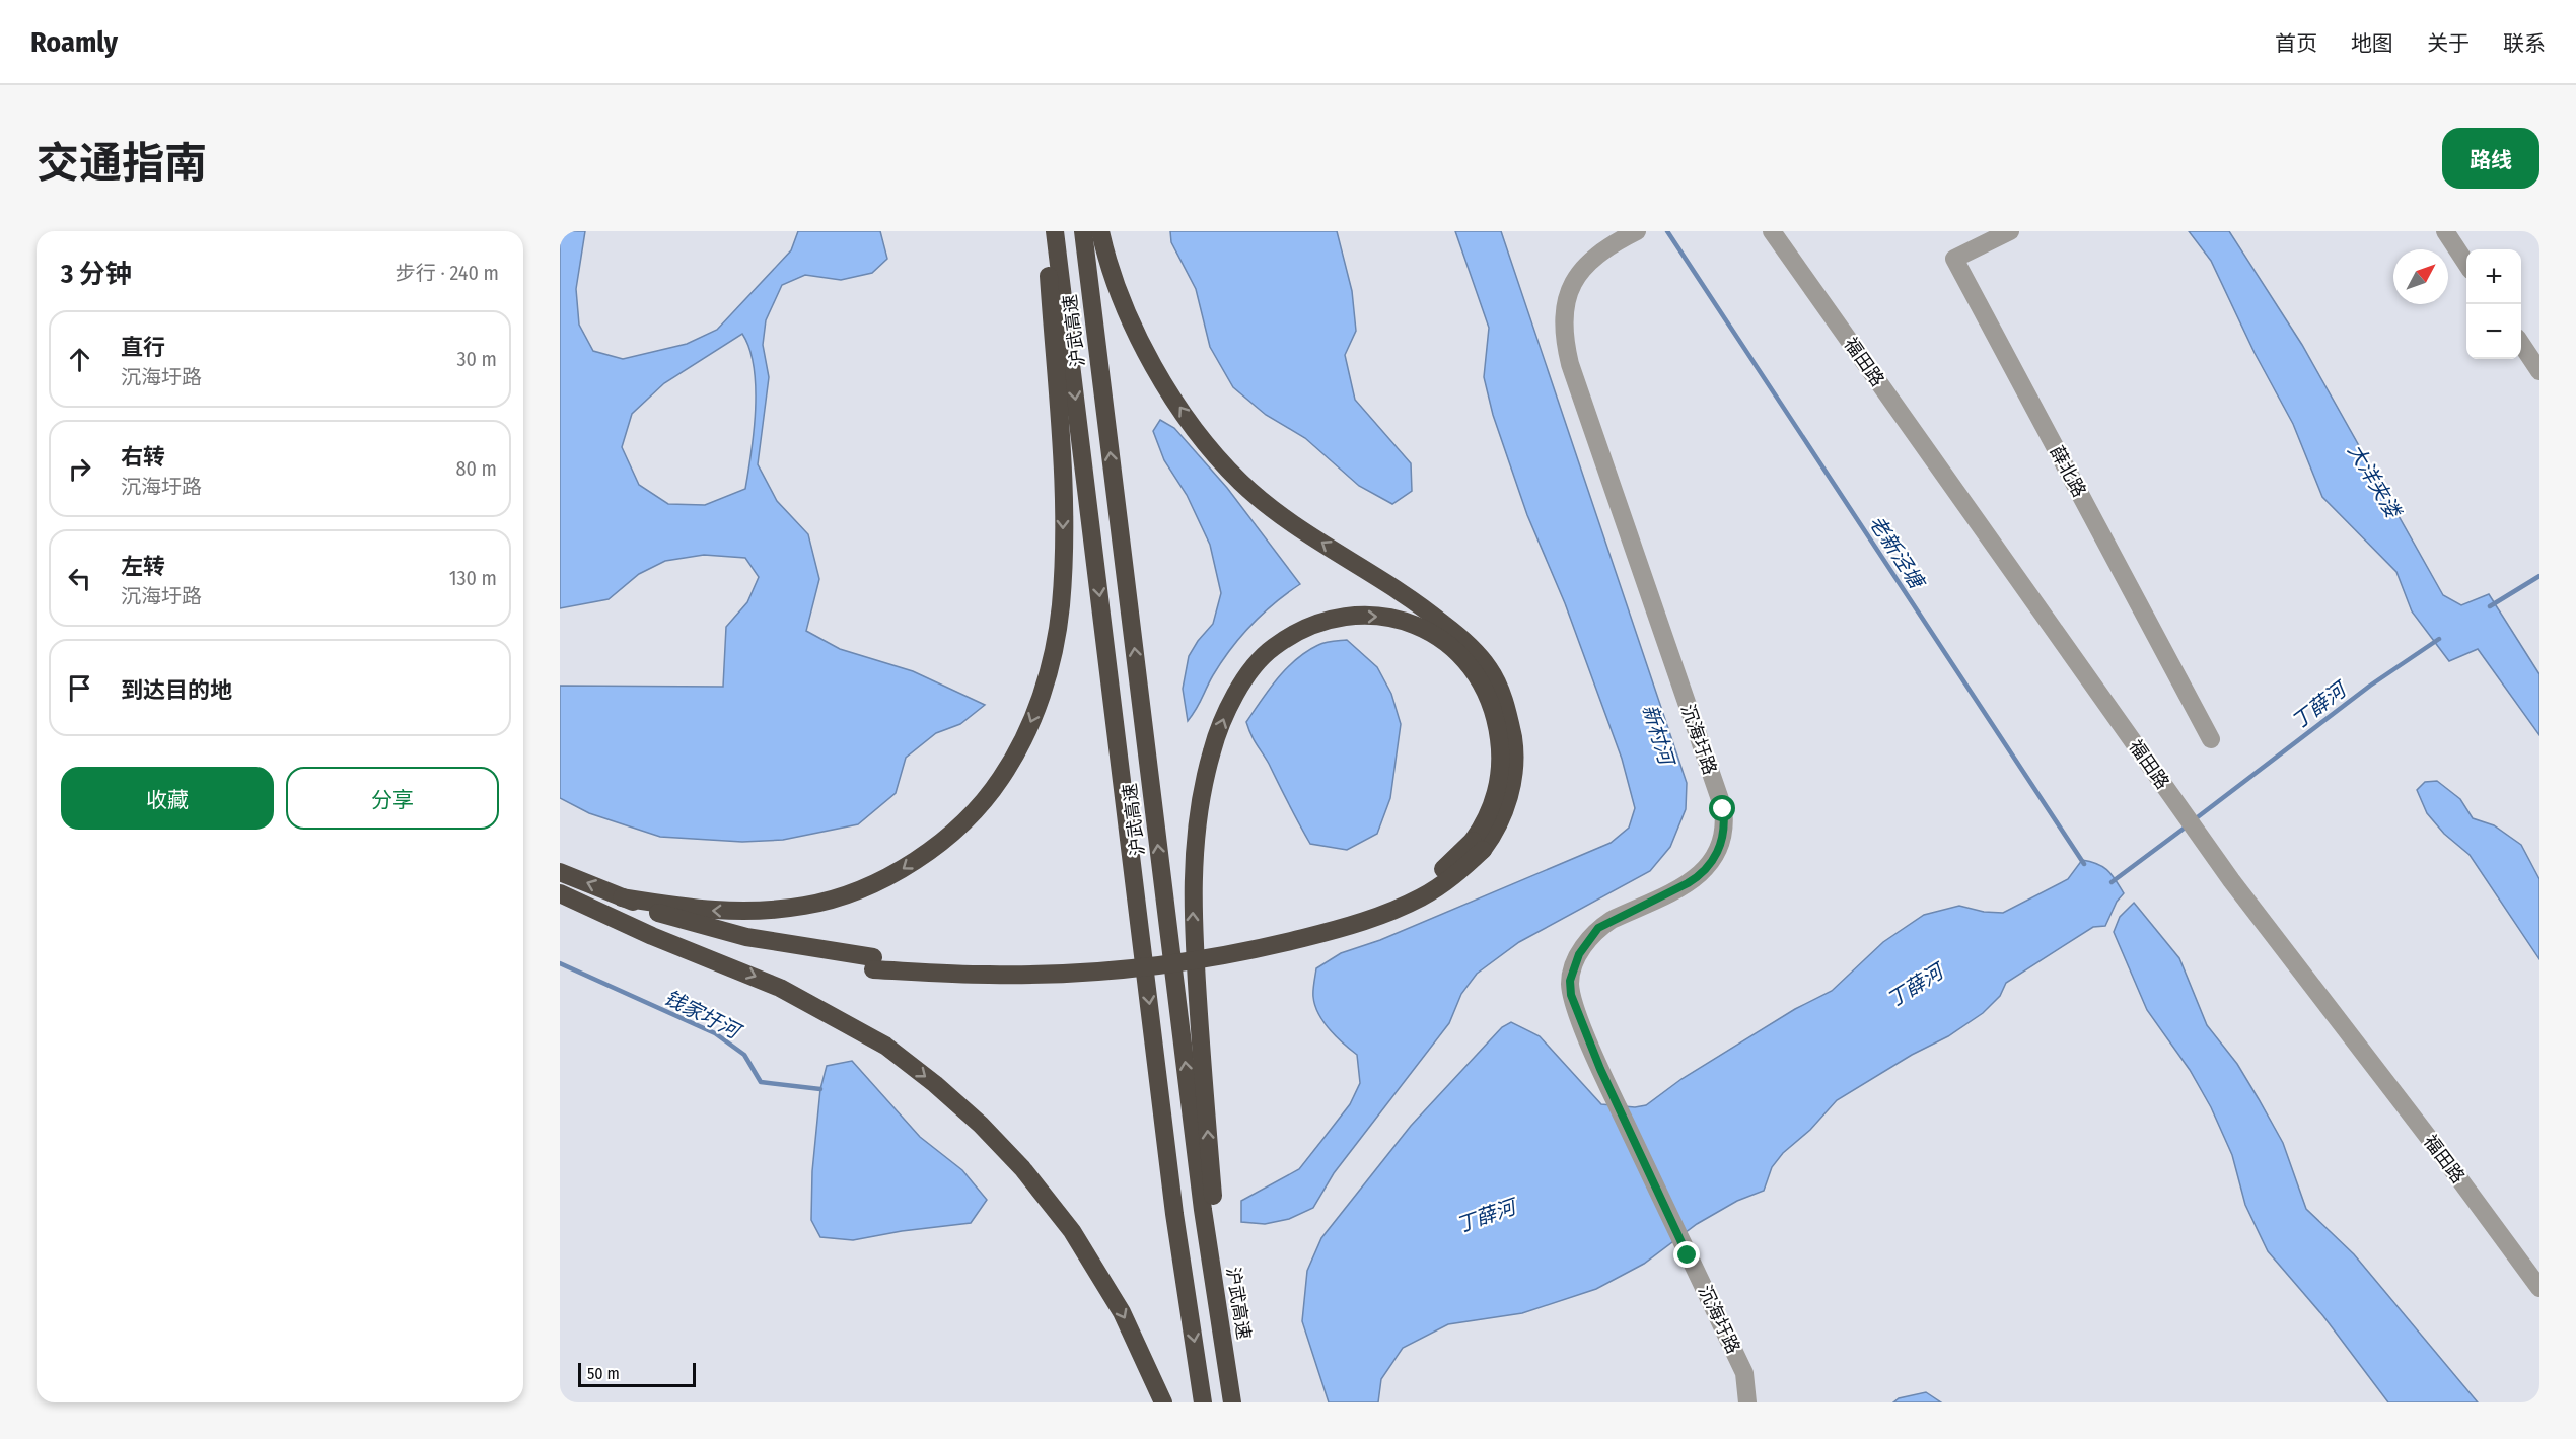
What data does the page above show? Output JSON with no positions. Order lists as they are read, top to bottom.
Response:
{
  "streets": {
    "highway": ["沪武高速"],
    "street": ["福田路", "薛北路", "沉海圩路"]
  },
  "water": [
    "大洋夹溇",
    "老新泾塘",
    "丁薛河",
    "新村河",
    "钱家圩河"
  ],
  "scale_bar": "50 m",
  "north": "top right",
  "page": {
    "header": "Roamly",
    "nav": [
      "首页",
      "地图",
      "关于",
      "联系"
    ],
    "title": "交通指南",
    "buttons": [
      "路线",
      ["收藏", "分享"]
    ],
    "heading": ["3 分钟", "步行 · 240 m"],
    "map_buttons": ["+", "−"],
    "list": [
      ["直行", "沉海圩路", "30 m"],
      ["右转", "沉海圩路", "80 m"],
      ["左转", "沉海圩路", "130 m"],
      "到达目的地"
    ],
    "scale": "50 m"
  }
}
